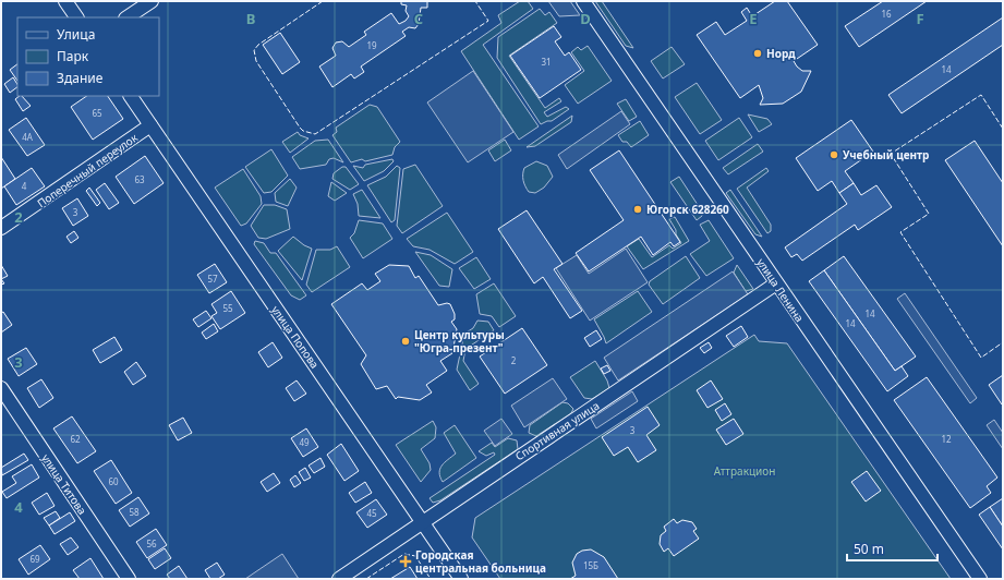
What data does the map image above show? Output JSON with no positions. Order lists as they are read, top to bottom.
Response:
{
  "streets": {
    "street": [
      "Поперечный переулок",
      "улица Ленина",
      "улица Попова",
      "Спортивная улица",
      "улица Титова"
    ]
  },
  "crossings": [
    ["Поперечный переулок", "улица Попова"],
    ["улица Ленина", "Спортивная улица"],
    ["улица Попова", "Спортивная улица"]
  ],
  "parks": ["Аттракцион"],
  "places": {
    "other": [
      "Норд",
      "Учебный центр",
      "Югорск 628260",
      "Центр культуры \"Югра-презент\""
    ],
    "health": ["Городская центральная больница"]
  },
  "house_numbers": [
    "16",
    "19",
    "31",
    "14",
    "65",
    "4А",
    "63",
    "4",
    "3",
    "57",
    "55",
    "14",
    "14",
    "2",
    "3",
    "62",
    "12",
    "49",
    "60",
    "58",
    "45",
    "56",
    "69",
    "15Б"
  ],
  "legend": ["Улица", "Парк", "Здание"],
  "scale_bar": "50 m",
  "grid": {
    "columns": [
      "B",
      "C",
      "D",
      "E",
      "F"
    ],
    "rows": ["2", "3", "4"]
  }
}
